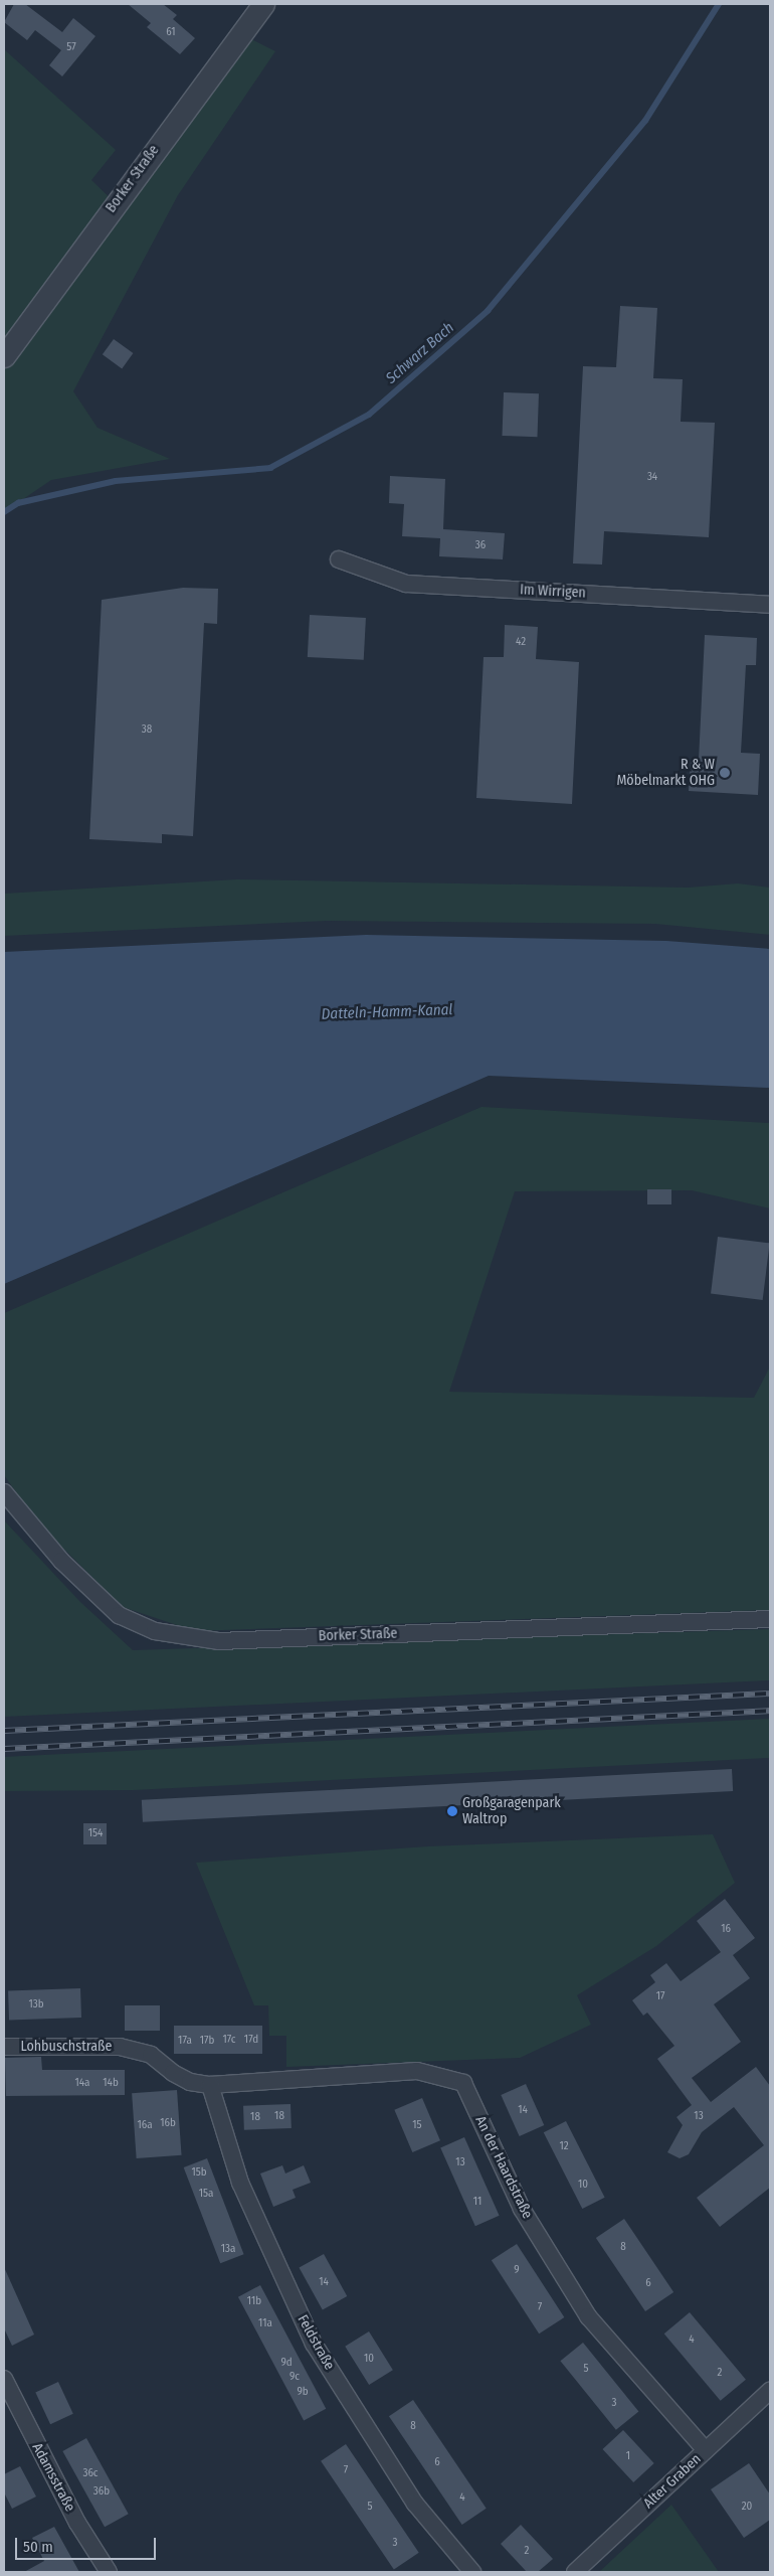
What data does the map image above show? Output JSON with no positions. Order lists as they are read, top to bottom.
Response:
{
  "streets": {
    "street": [
      "Borker Straße",
      "Im Wirrigen",
      "Lohbuschstraße",
      "An der Haardstraße",
      "Feldstraße",
      "Adamsstraße",
      "Alter Graben"
    ]
  },
  "crossings": [
    ["Lohbuschstraße", "An der Haardstraße"],
    ["Lohbuschstraße", "Feldstraße"],
    ["An der Haardstraße", "Feldstraße"],
    ["An der Haardstraße", "Alter Graben"]
  ],
  "water": ["Schwarz Bach", "Datteln-Hamm-Kanal"],
  "places": ["R & W Möbelmarkt OHG", "Großgaragenpark Waltrop"],
  "house_numbers": [
    "61",
    "57",
    "34",
    "36",
    "42",
    "38",
    "154",
    "16",
    "17",
    "13b",
    "17c",
    "17d",
    "17a",
    "17b",
    "14a",
    "14b",
    "14",
    "18",
    "13",
    "18",
    "16b",
    "16a",
    "15",
    "12",
    "13",
    "15b",
    "10",
    "15a",
    "11",
    "8",
    "13a",
    "9",
    "14",
    "6",
    "11b",
    "7",
    "11a",
    "4",
    "10",
    "9d",
    "5",
    "2",
    "9c",
    "9b",
    "3",
    "8",
    "1",
    "6",
    "7",
    "36c",
    "36b",
    "4",
    "5",
    "20",
    "3",
    "2"
  ],
  "scale_bar": "50 m"
}
